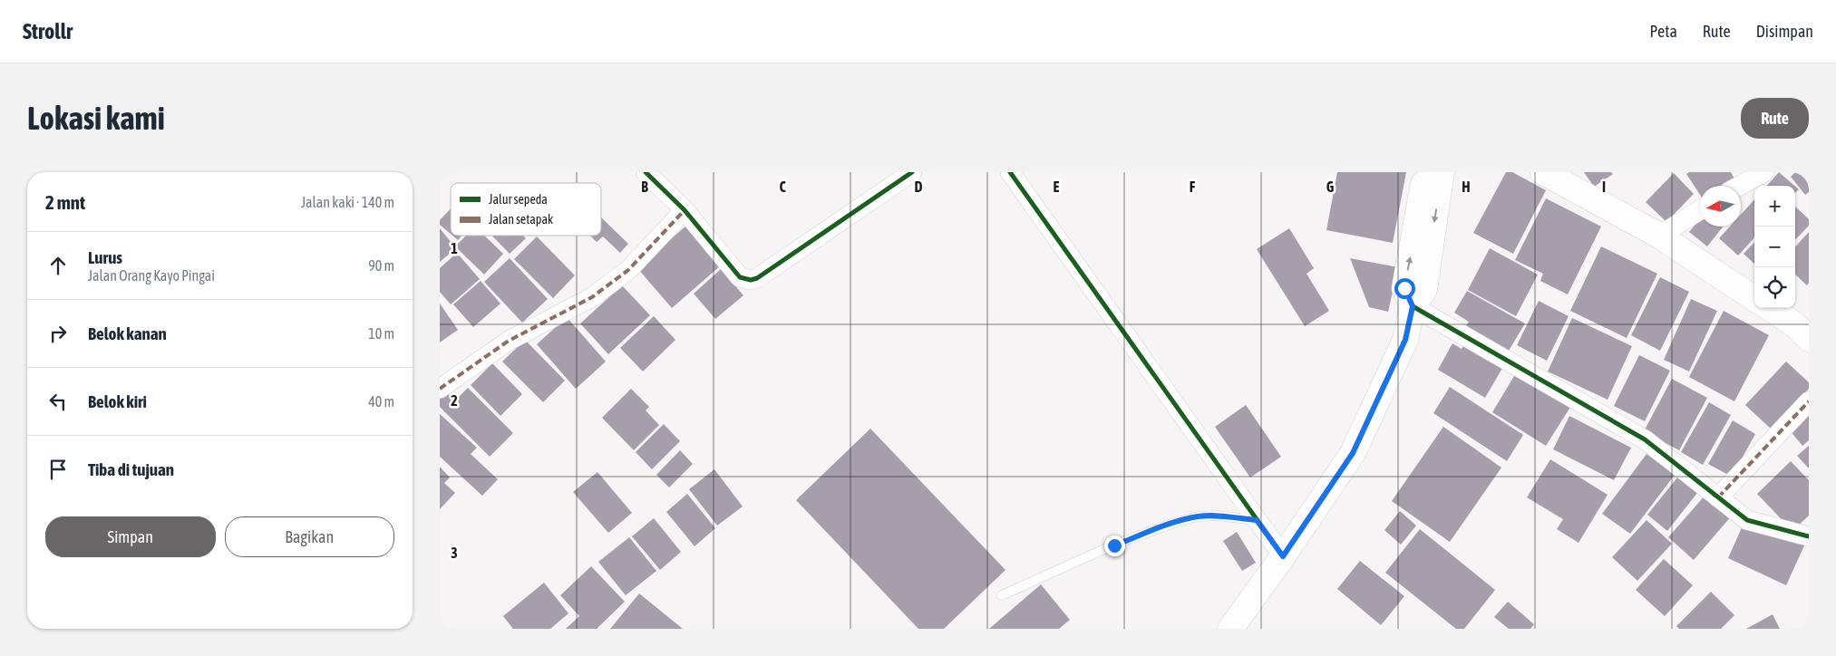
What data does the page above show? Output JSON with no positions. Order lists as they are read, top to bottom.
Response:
{
  "legend": ["Jalur sepeda", "Jalan setapak"],
  "north": "left",
  "page": {
    "header": "Strollr",
    "nav": ["Peta", "Rute", "Disimpan"],
    "buttons": [
      "Rute",
      ["Simpan", "Bagikan"]
    ],
    "title": "Lokasi kami",
    "heading": ["2 mnt", "Jalan kaki · 140 m"],
    "map_buttons": ["+", "−"],
    "list": [
      ["Lurus", "Jalan Orang Kayo Pingai", "90 m"],
      ["Belok kanan", "10 m"],
      ["Belok kiri", "40 m"],
      "Tiba di tujuan"
    ]
  },
  "grid": {
    "columns": [
      "B",
      "C",
      "D",
      "E",
      "F",
      "G",
      "H",
      "I"
    ],
    "rows": ["1", "2", "3"]
  }
}
